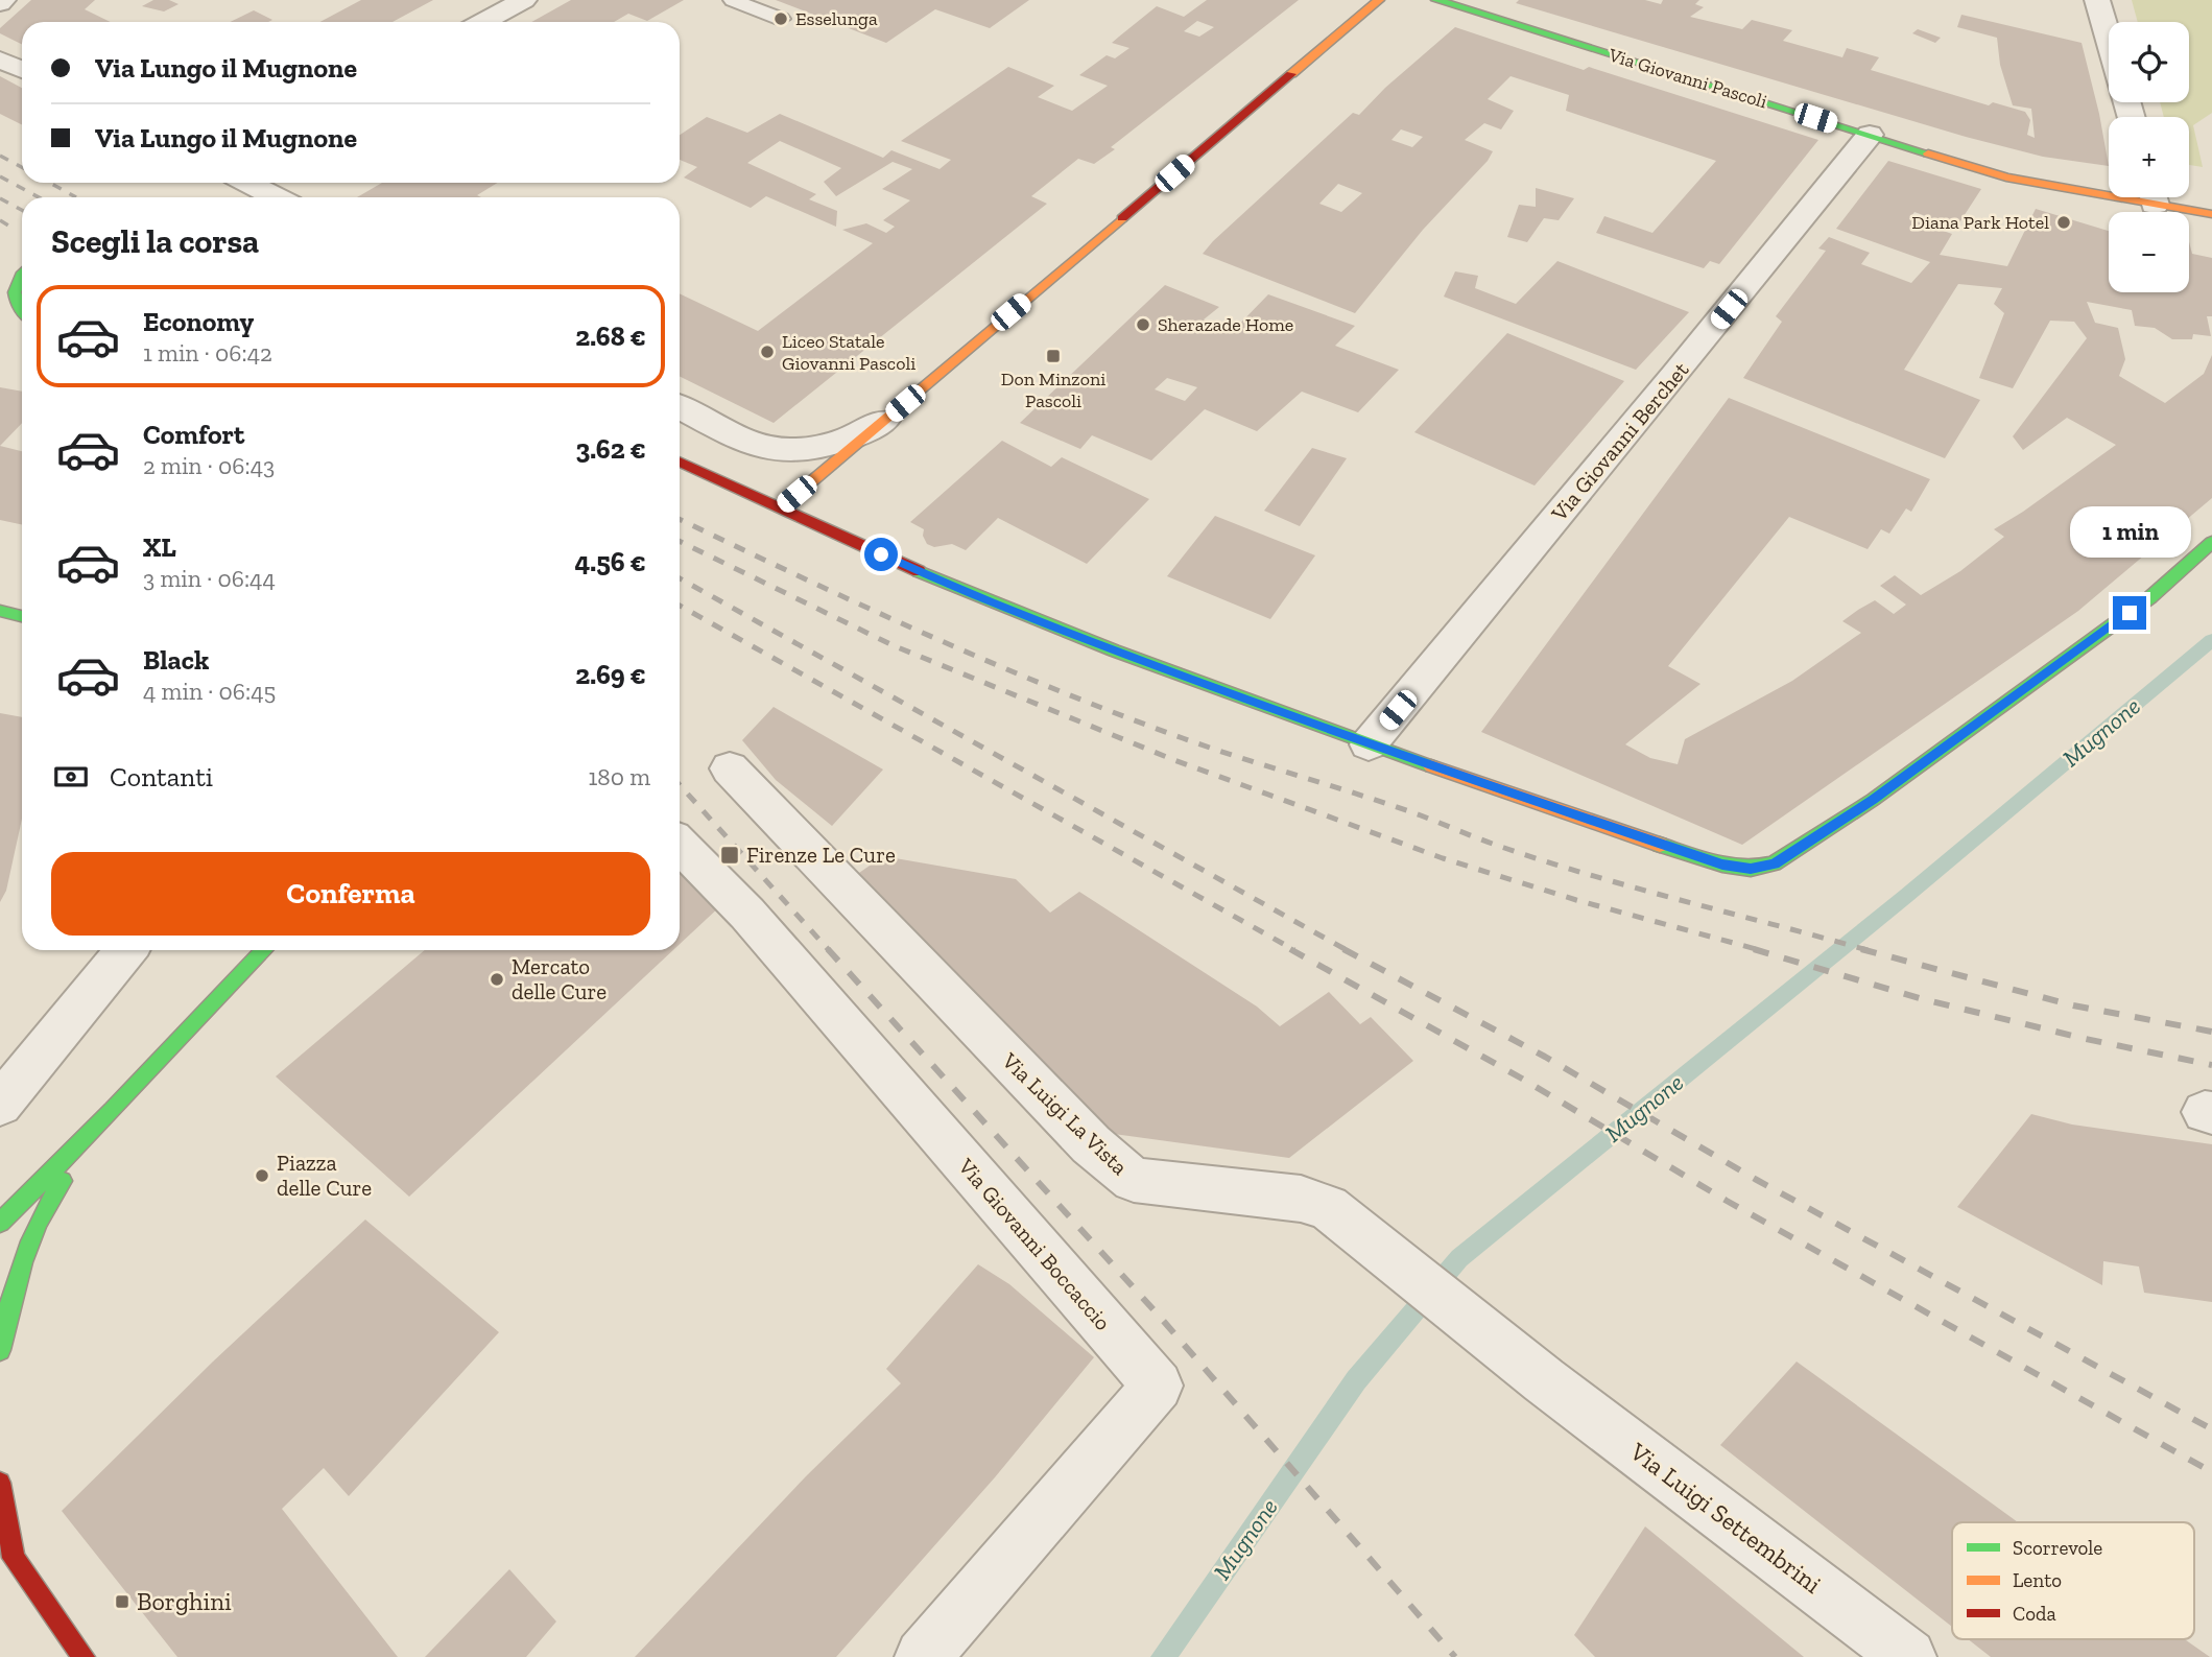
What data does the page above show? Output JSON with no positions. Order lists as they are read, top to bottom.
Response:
{
  "streets": {
    "main road": ["Via Giovanni Pascoli"],
    "street": [
      "Via Giovanni Berchet",
      "Via Luigi La Vista",
      "Via Giovanni Boccaccio",
      "Via Luigi Settembrini"
    ]
  },
  "crossings": [
    ["Via Giovanni Pascoli", "Via Giovanni Berchet"],
    ["Via Luigi La Vista", "Via Luigi Settembrini"]
  ],
  "water": ["Mugnone"],
  "places": {
    "other": [
      "Esselunga",
      "Diana Park Hotel",
      "Sherazade Home",
      "Liceo Statale Giovanni Pascoli",
      "Mercato delle Cure",
      "Piazza delle Cure"
    ],
    "transit": ["Don Minzoni Pascoli", "Firenze Le Cure", "Borghini"]
  },
  "legend": ["Scorrevole", "Lento", "Coda"],
  "page": {
    "map_buttons": ["+", "−"],
    "banner": ["Via Lungo il Mugnone", "Via Lungo il Mugnone"],
    "heading": "Scegli la corsa",
    "list": [
      {
        "name": "Economy",
        "note": "1 min · 06:42",
        "value": "2.68 €"
      },
      {
        "name": "Comfort",
        "note": "2 min · 06:43",
        "value": "3.62 €"
      },
      {
        "name": "XL",
        "note": "3 min · 06:44",
        "value": "4.56 €"
      },
      {
        "name": "Black",
        "note": "4 min · 06:45",
        "value": "2.69 €"
      }
    ],
    "bubble": "1 min",
    "pay": ["Contanti", "180 m"],
    "buttons": "Conferma"
  }
}
